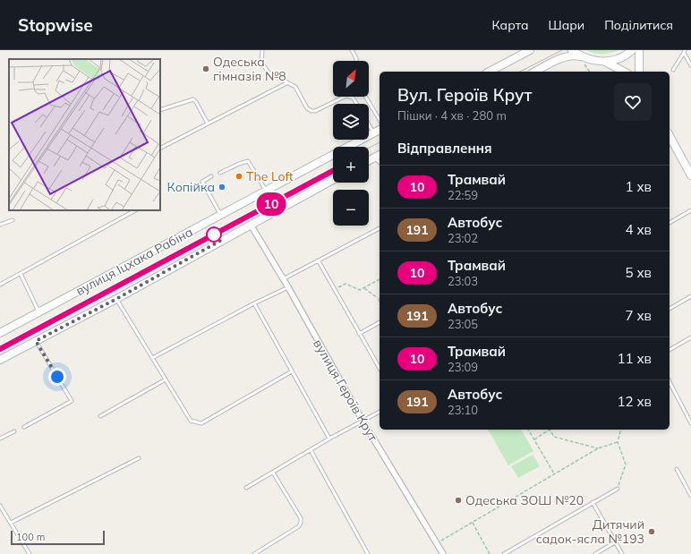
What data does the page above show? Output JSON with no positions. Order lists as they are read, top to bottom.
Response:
{
  "streets": {
    "main road": ["вулиця Іцхака Рабіна"],
    "street": ["вулиця Героїв Крут"]
  },
  "crossings": [
    ["вулиця Іцхака Рабіна", "вулиця Героїв Крут"]
  ],
  "places": [
    "Одеська гімназія №8",
    "The Loft",
    "Копійка",
    "Одеська ЗОШ №20",
    "Дитячий садок-ясла №193"
  ],
  "lines": ["tram line 10"],
  "scale_bar": "100 m",
  "north": "top right",
  "page": {
    "header": "Stopwise",
    "nav": ["Карта", "Шари", "Поділитися"],
    "on_map": "10",
    "map_buttons": ["+", "−"],
    "heading": [
      ["Вул. Героїв Крут", "Пішки · 4 хв · 280 m"],
      "Відправлення"
    ],
    "list": [
      {
        "mark": "10",
        "name": "Трамвай",
        "note": "22:59",
        "value": "1 хв"
      },
      {
        "mark": "191",
        "name": "Автобус",
        "note": "23:02",
        "value": "4 хв"
      },
      {
        "mark": "10",
        "name": "Трамвай",
        "note": "23:03",
        "value": "5 хв"
      },
      {
        "mark": "191",
        "name": "Автобус",
        "note": "23:05",
        "value": "7 хв"
      },
      {
        "mark": "10",
        "name": "Трамвай",
        "note": "23:09",
        "value": "11 хв"
      },
      {
        "mark": "191",
        "name": "Автобус",
        "note": "23:10",
        "value": "12 хв"
      }
    ],
    "scale": "100 m"
  }
}
